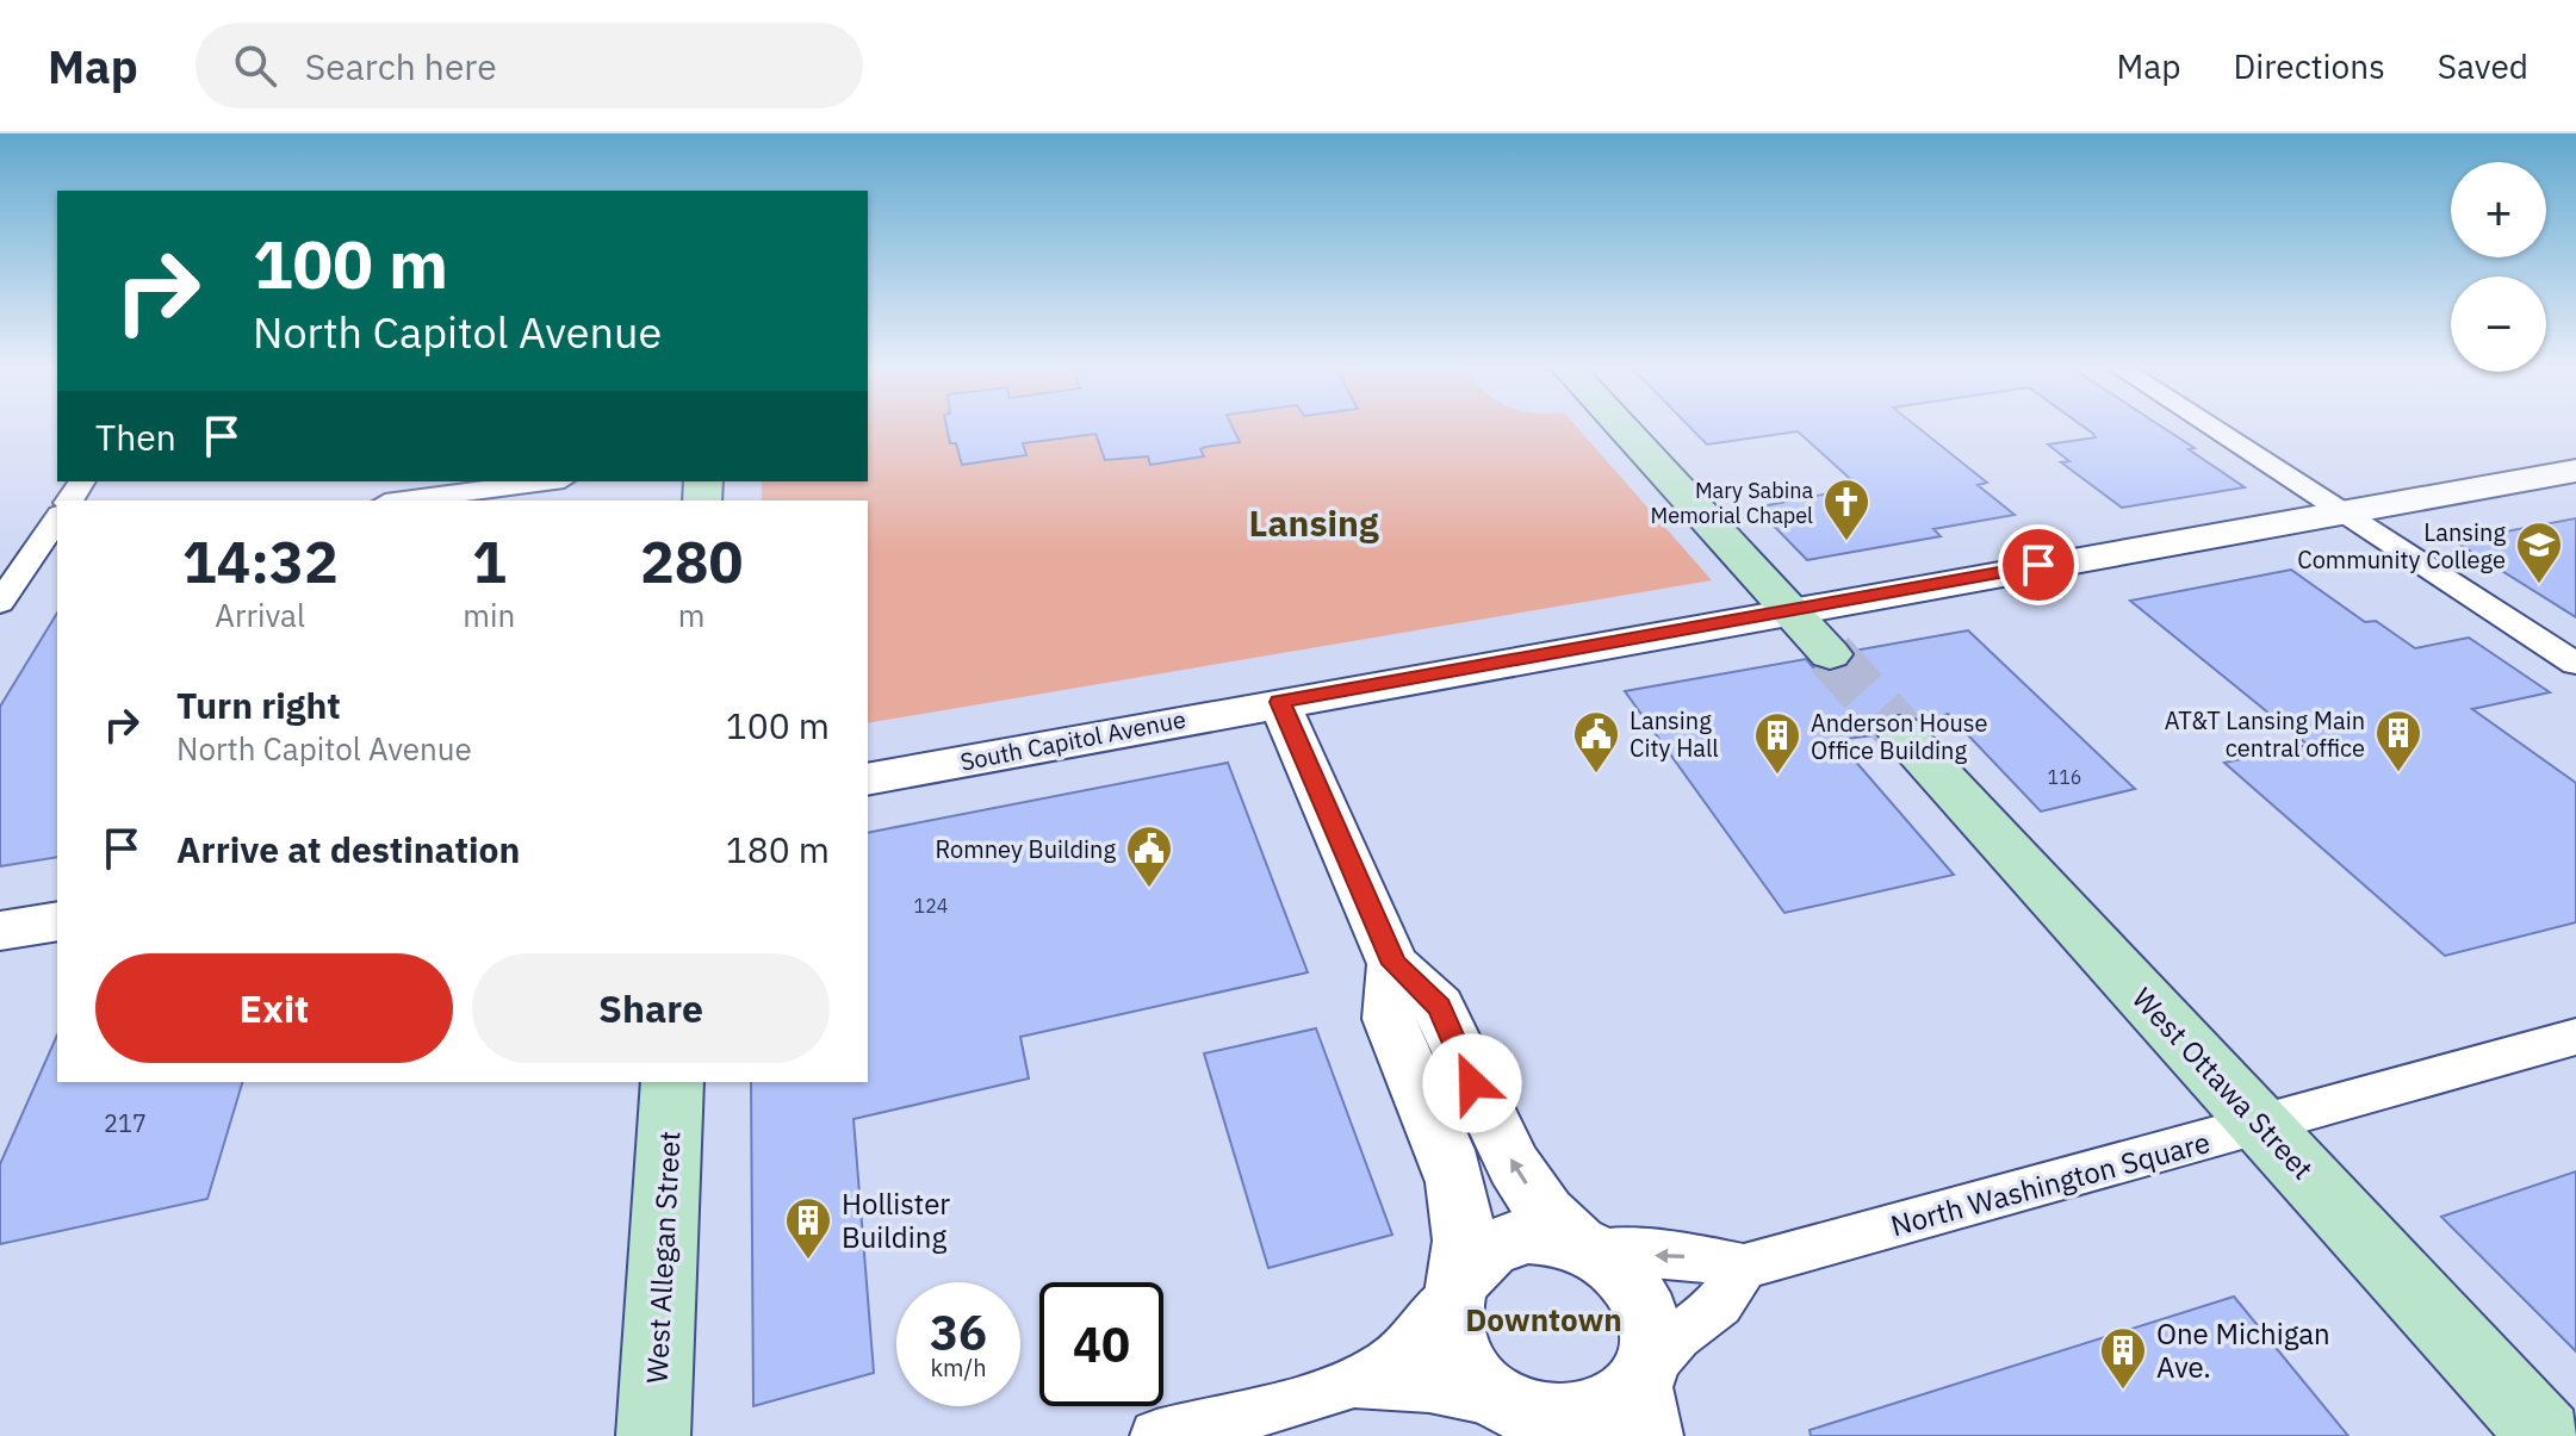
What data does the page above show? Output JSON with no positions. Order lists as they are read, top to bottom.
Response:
{
  "streets": {
    "main road": ["West Ottawa Street", "West Allegan Street"],
    "street": ["South Capitol Avenue", "North Washington Square"]
  },
  "crossings": [
    ["West Ottawa Street", "North Washington Square"]
  ],
  "districts": ["Lansing", "Downtown"],
  "places": {
    "church": ["Mary Sabina Memorial Chapel"],
    "school or university": ["Lansing Community College"],
    "building": [
      "AT&T Lansing Main central office",
      "Anderson House Office Building",
      "Hollister Building",
      "One Michigan Ave."
    ],
    "public building": ["Lansing City Hall", "Romney Building"]
  },
  "house_numbers": ["116", "124", "217"],
  "page": {
    "header": "Map",
    "search": "Search here",
    "nav": ["Map", "Directions", "Saved"],
    "map_buttons": ["+", "−"],
    "turn": ["100 m", "North Capitol Avenue"],
    "then": "Then",
    "eta": [
      "14:32",
      "Arrival",
      "1",
      "min",
      "280",
      "m"
    ],
    "list": [
      {
        "name": "Turn right",
        "note": "North Capitol Avenue",
        "value": "100 m"
      },
      {
        "name": "Arrive at destination",
        "value": "180 m"
      }
    ],
    "buttons": ["Exit", "Share"],
    "speed": "36 km/h",
    "limit": "40"
  }
}
